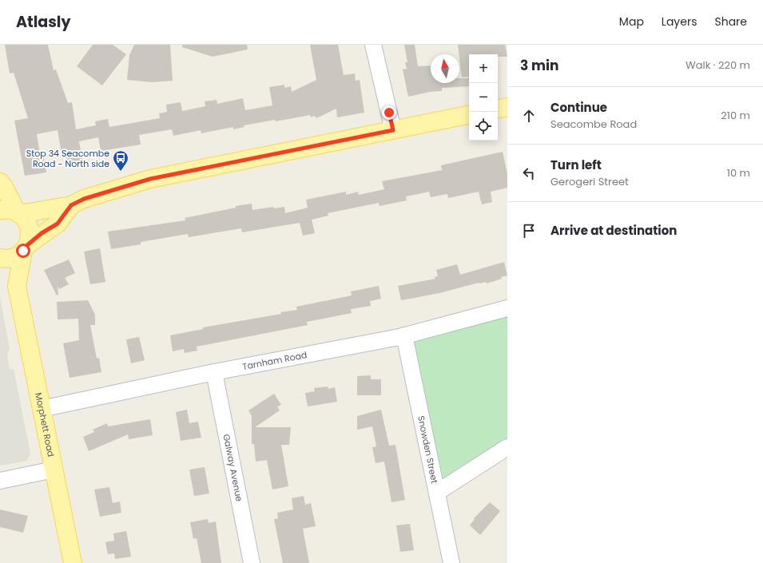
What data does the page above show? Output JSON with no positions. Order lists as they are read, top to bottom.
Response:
{
  "streets": {
    "main road": ["Morphett Road"],
    "street": ["Tarnham Road", "Snowden Street", "Galway Avenue"]
  },
  "crossings": [
    ["Tarnham Road", "Morphett Road"],
    ["Tarnham Road", "Snowden Street"],
    ["Tarnham Road", "Galway Avenue"]
  ],
  "places": {
    "bus stop": ["Stop 34 Seacombe Road - North side"]
  },
  "north": "top",
  "page": {
    "header": "Atlasly",
    "nav": ["Map", "Layers", "Share"],
    "heading": ["3 min", "Walk · 220 m"],
    "map_buttons": ["+", "−"],
    "list": [
      ["Continue", "Seacombe Road", "210 m"],
      ["Turn left", "Gerogeri Street", "10 m"],
      "Arrive at destination"
    ]
  }
}
